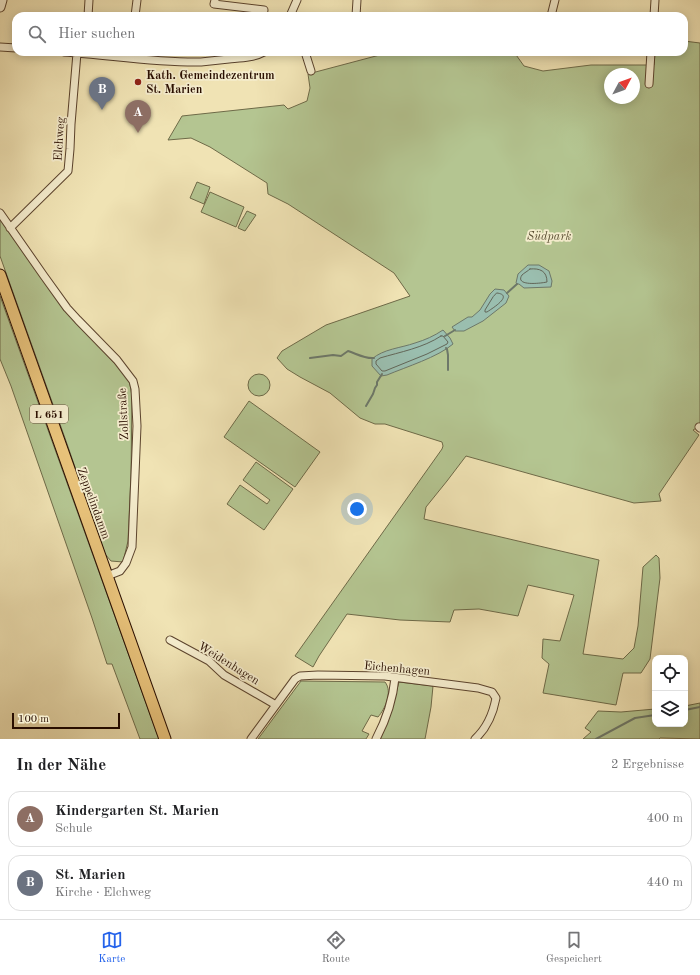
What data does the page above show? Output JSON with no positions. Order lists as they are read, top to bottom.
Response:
{
  "streets": {
    "main road": ["L 651", "Zeppelindamm"],
    "street": [
      "Elchweg",
      "Zollstraße",
      "Weidenhagen",
      "Eichenhagen"
    ]
  },
  "crossings": [
    ["Elchweg", "Zollstraße"],
    ["Zollstraße", "Zeppelindamm"],
    ["Weidenhagen", "Eichenhagen"]
  ],
  "parks": ["Südpark"],
  "places": ["Kath. Gemeindezentrum St. Marien"],
  "scale_bar": "100 m",
  "north": "top right",
  "page": {
    "search": "Hier suchen",
    "pins": ["B", "A"],
    "scale": "100 m",
    "heading": ["In der Nähe", "2 Ergebnisse"],
    "list": [
      {
        "mark": "A",
        "name": "Kindergarten St. Marien",
        "note": "Schule",
        "value": "400 m"
      },
      {
        "mark": "B",
        "name": "St. Marien",
        "note": "Kirche · Elchweg",
        "value": "440 m"
      }
    ],
    "nav": ["Karte", "Route", "Gespeichert"]
  }
}
